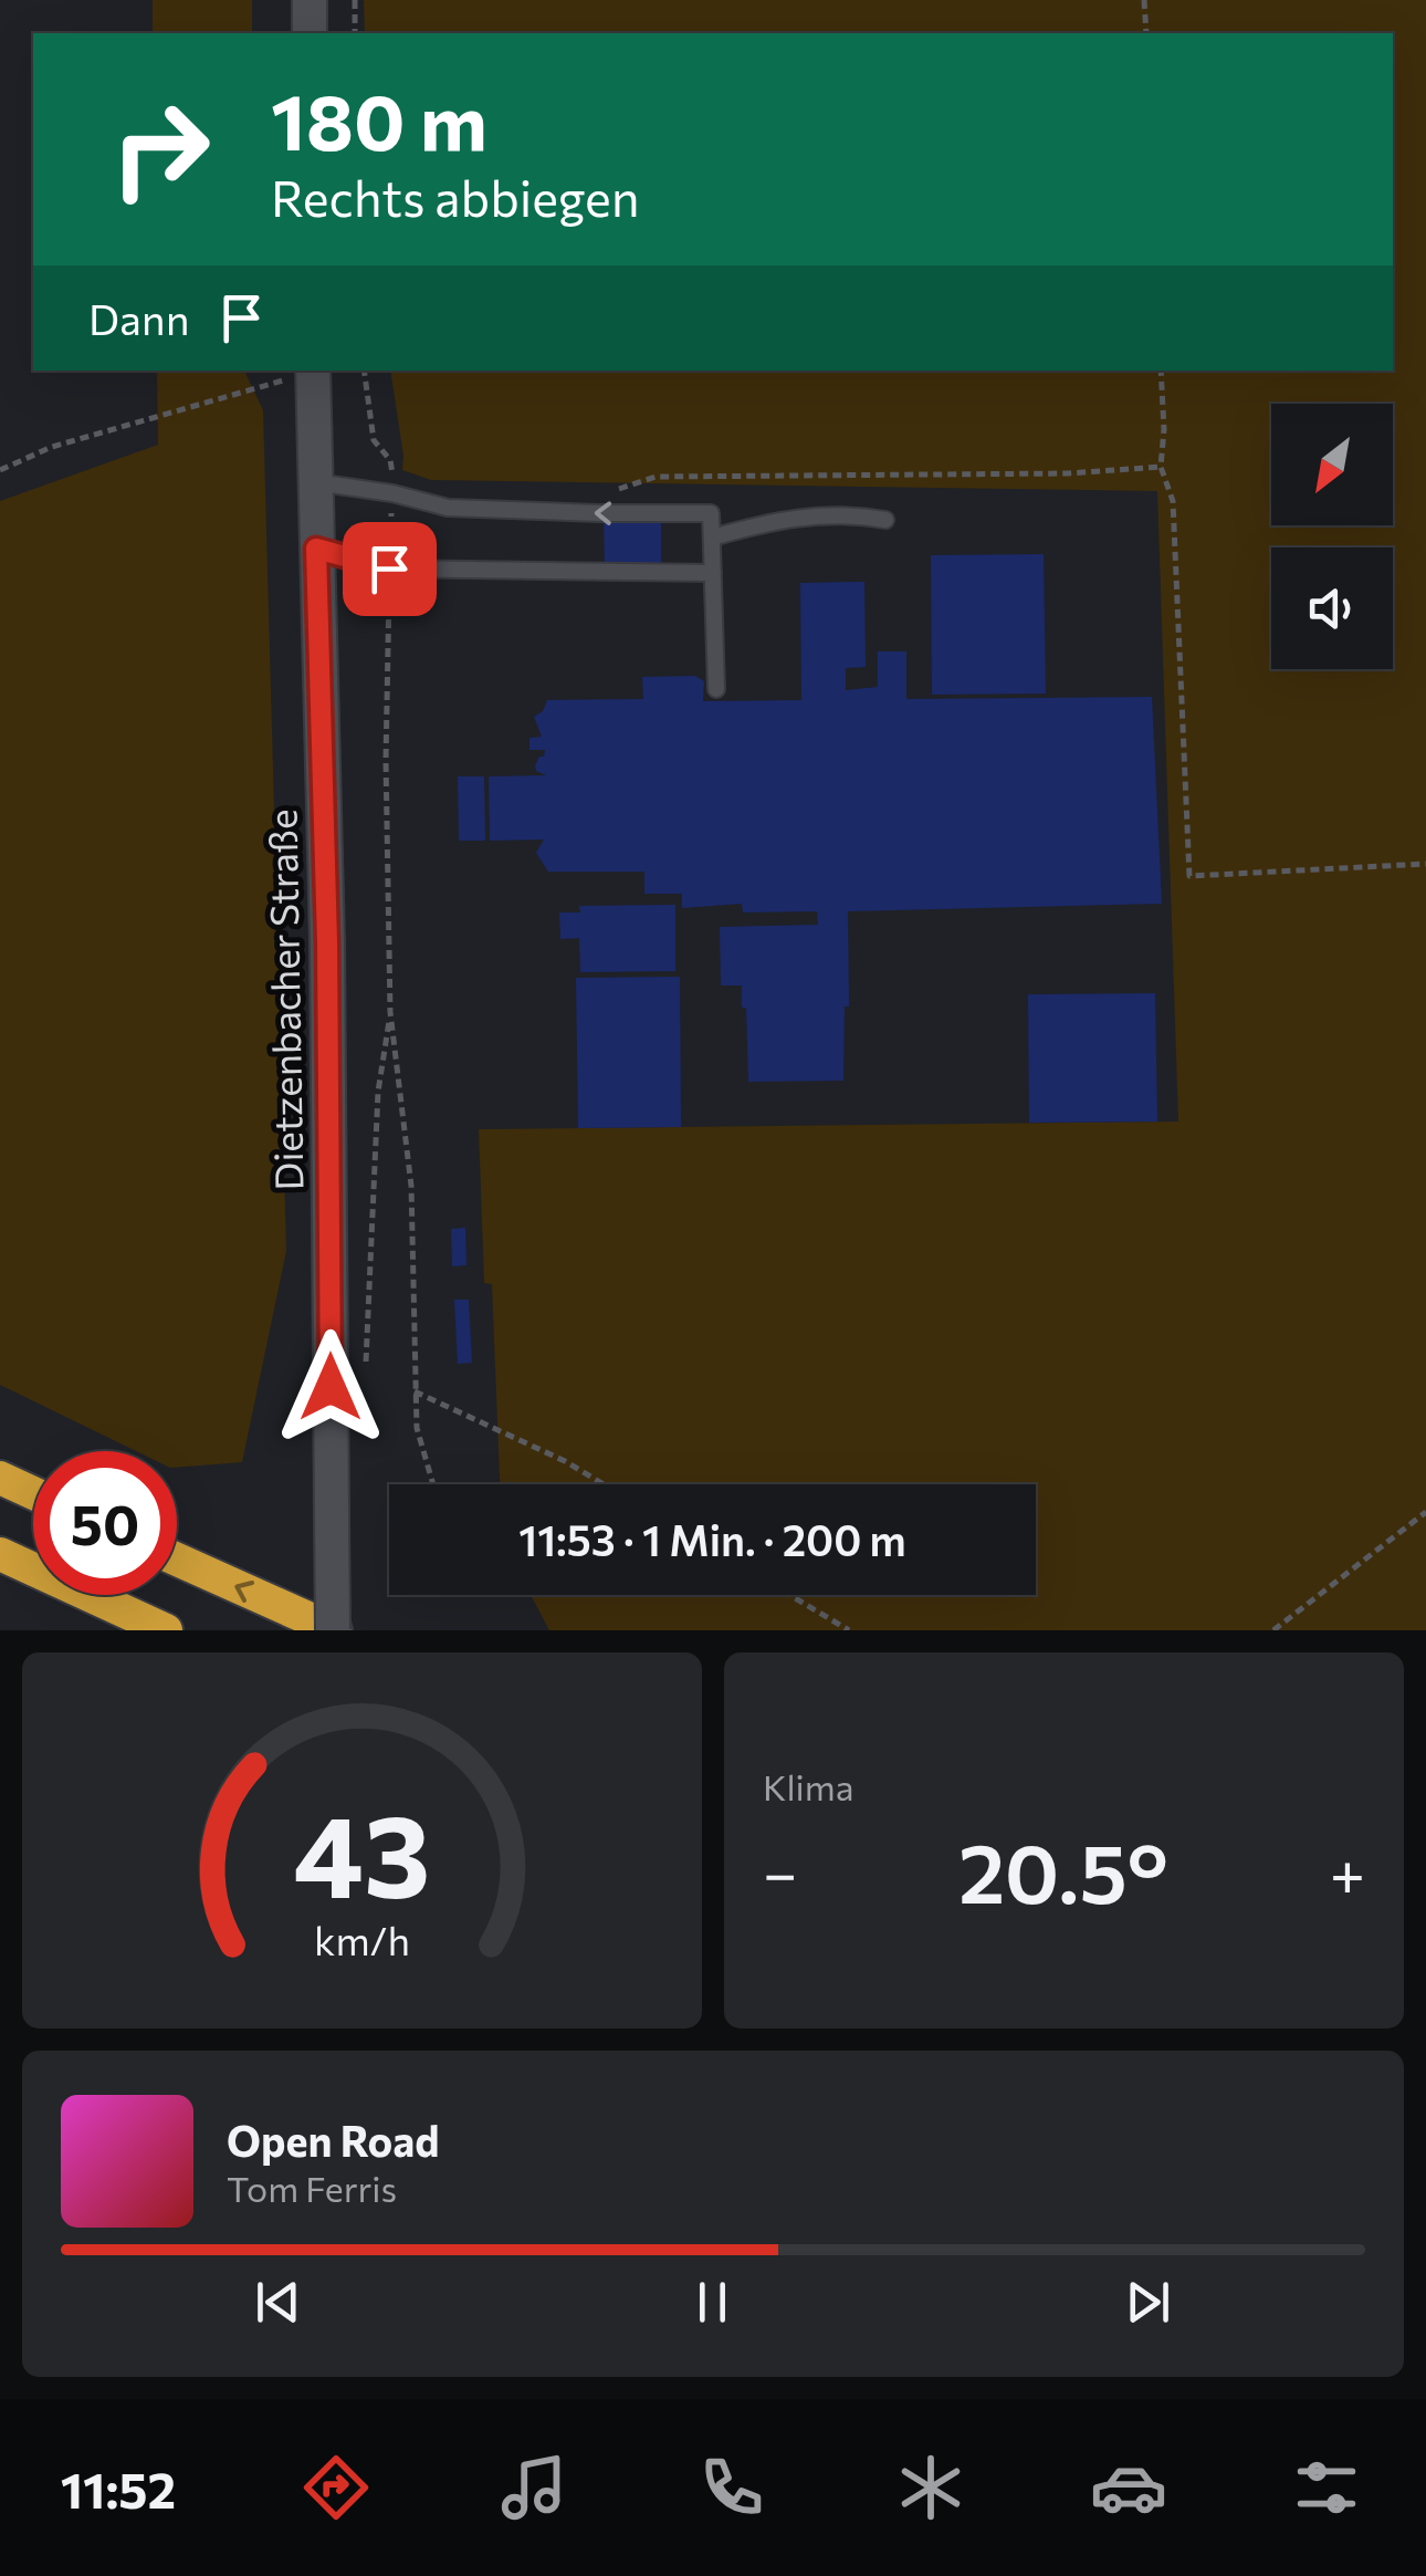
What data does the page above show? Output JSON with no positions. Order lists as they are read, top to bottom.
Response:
{
  "streets": {
    "main road": ["Dietzenbacher Straße"]
  },
  "north": "bottom left",
  "page": {
    "turn": ["180 m", "Rechts abbiegen"],
    "then": "Dann",
    "limit": "50",
    "trip": "11:53 · 1 Min. · 200 m",
    "tile": "Klima",
    "heat": ["−", "20.5°", "+"],
    "song": ["Open Road", "Tom Ferris"],
    "tabs": "11:52",
    "gauge": ["43", "km/h"]
  }
}
